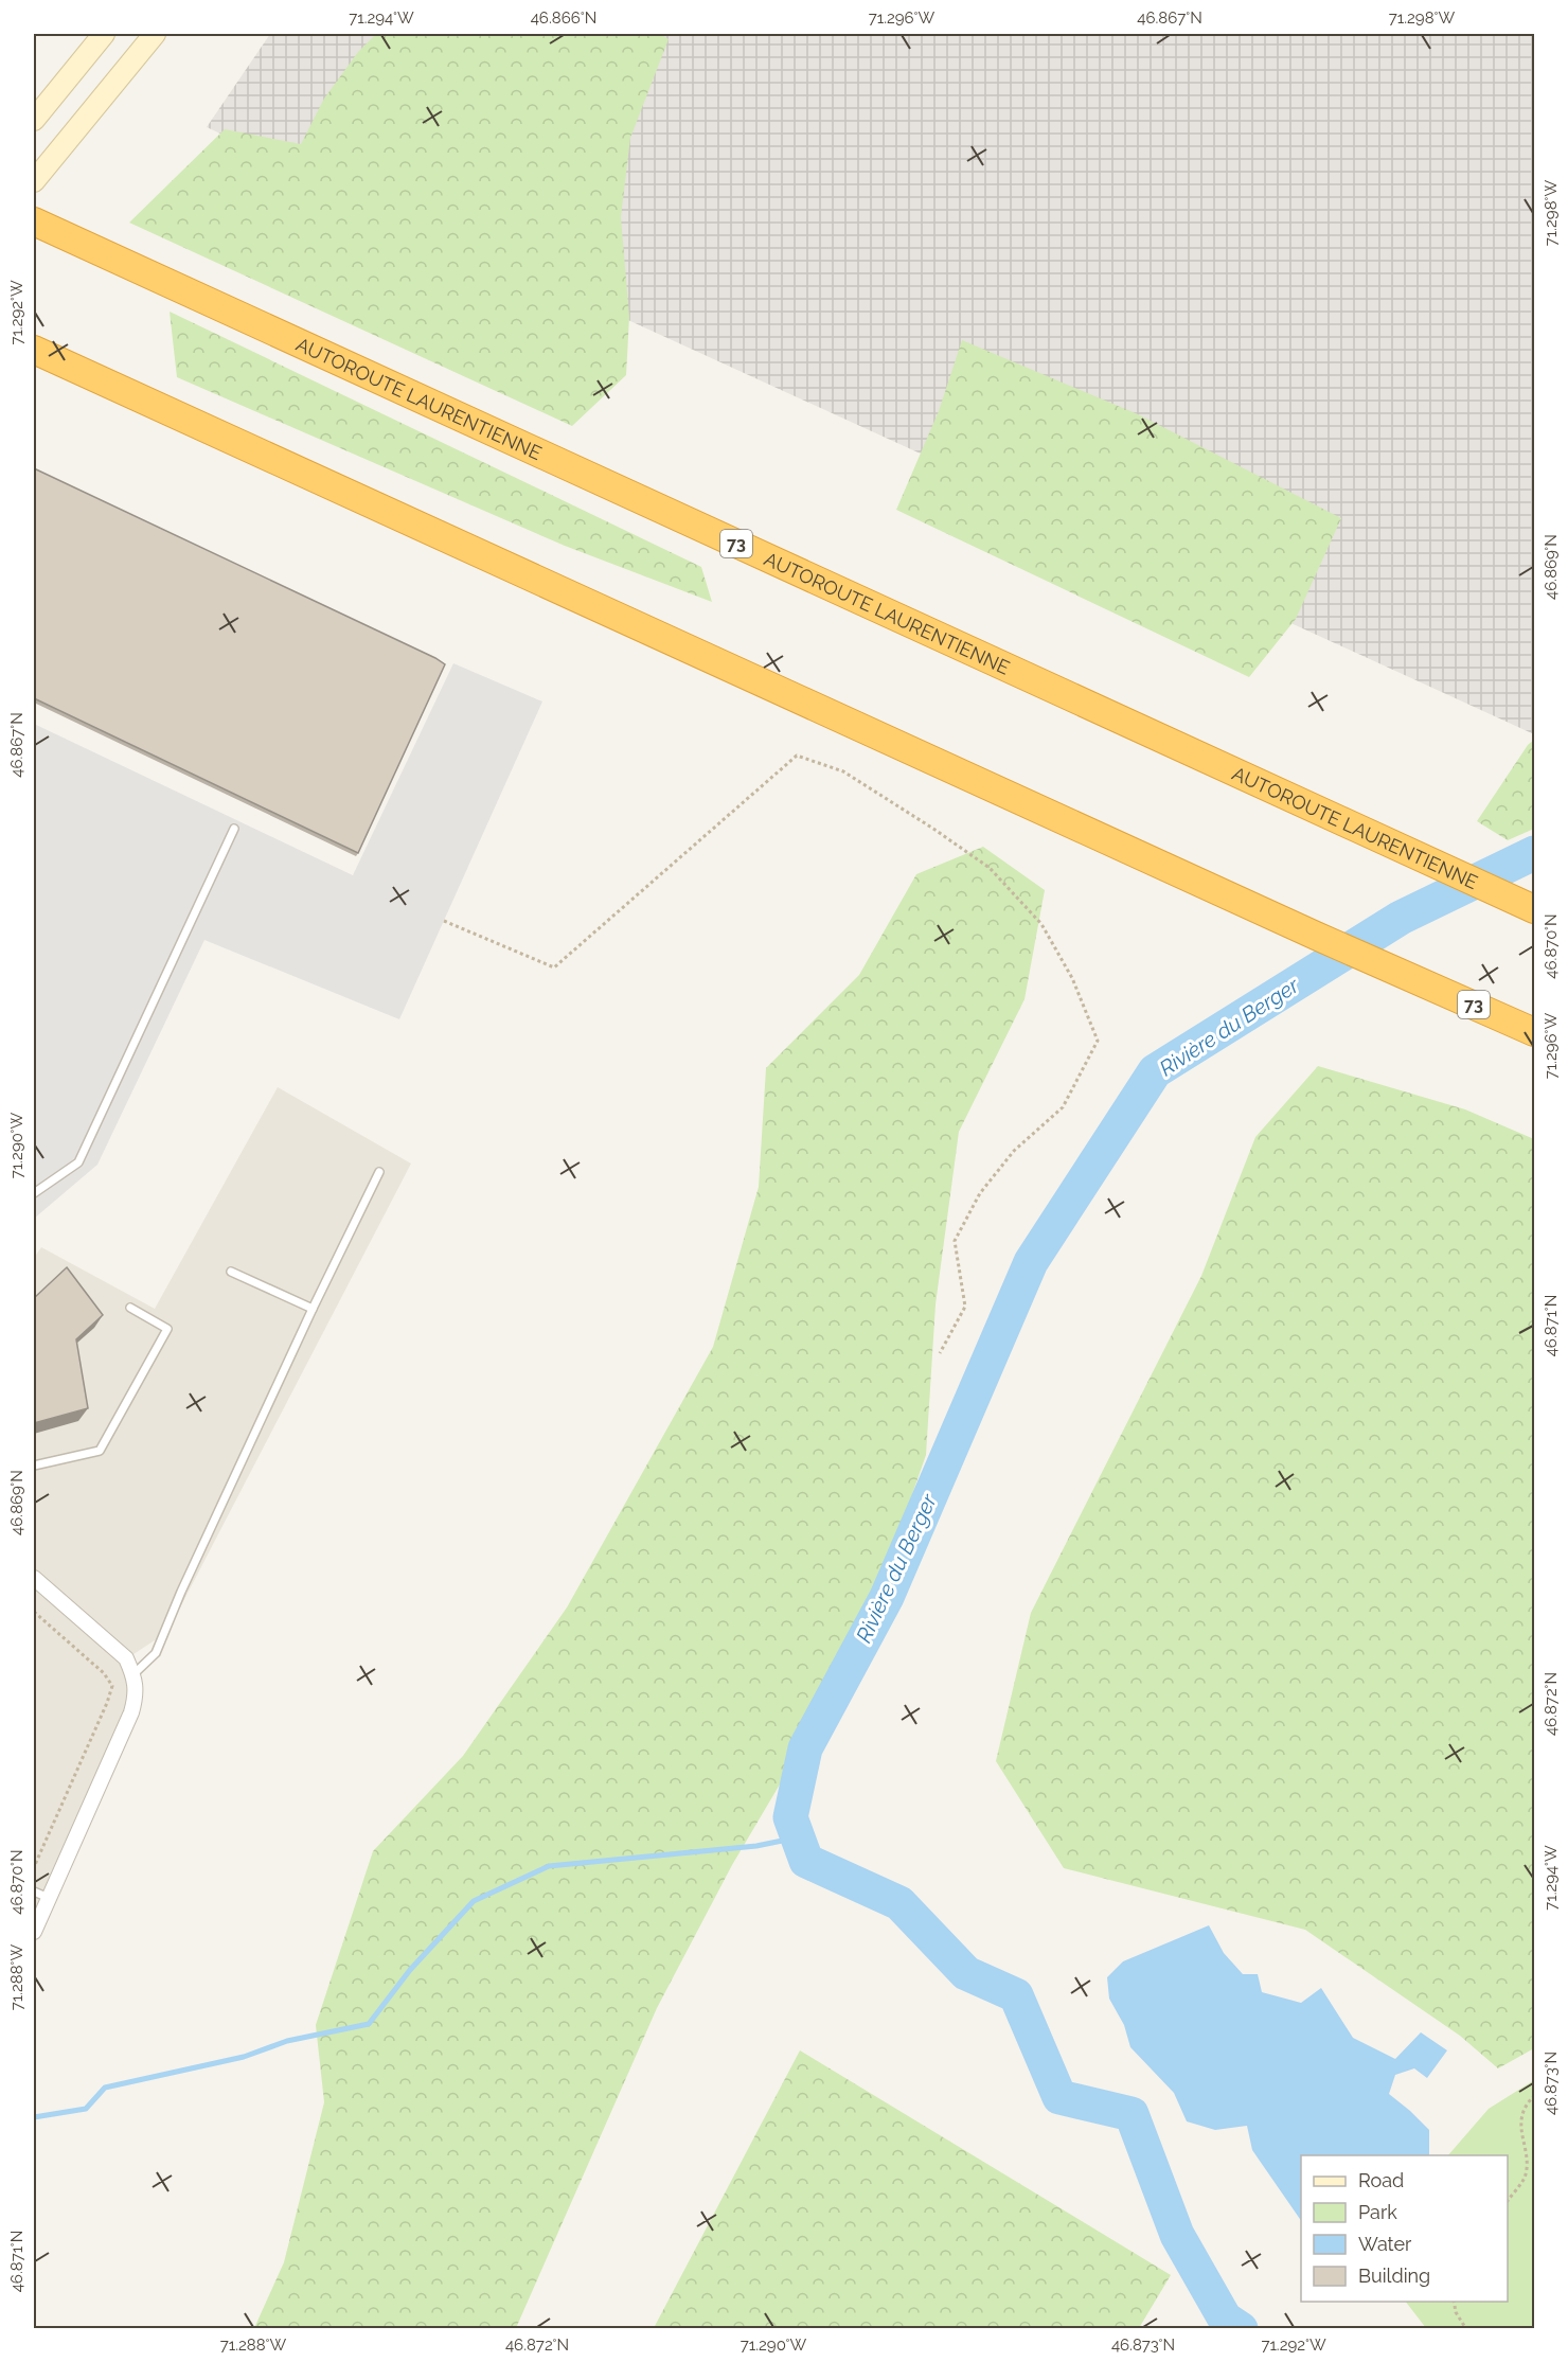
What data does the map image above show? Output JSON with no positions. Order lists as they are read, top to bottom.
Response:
{
  "streets": {
    "highway": ["AUTOROUTE LAURENTIENNE", "73"]
  },
  "water": ["Rivière du Berger"],
  "legend": [
    "Road",
    "Park",
    "Water",
    "Building"
  ],
  "coordinates": [
    "71.294°W",
    "46.866°N",
    "71.296°W",
    "46.867°N",
    "71.298°W",
    "71.292°W",
    "46.869°N",
    "46.870°N",
    "71.290°W",
    "46.871°N",
    "46.872°N",
    "71.288°W",
    "46.873°N"
  ]
}
